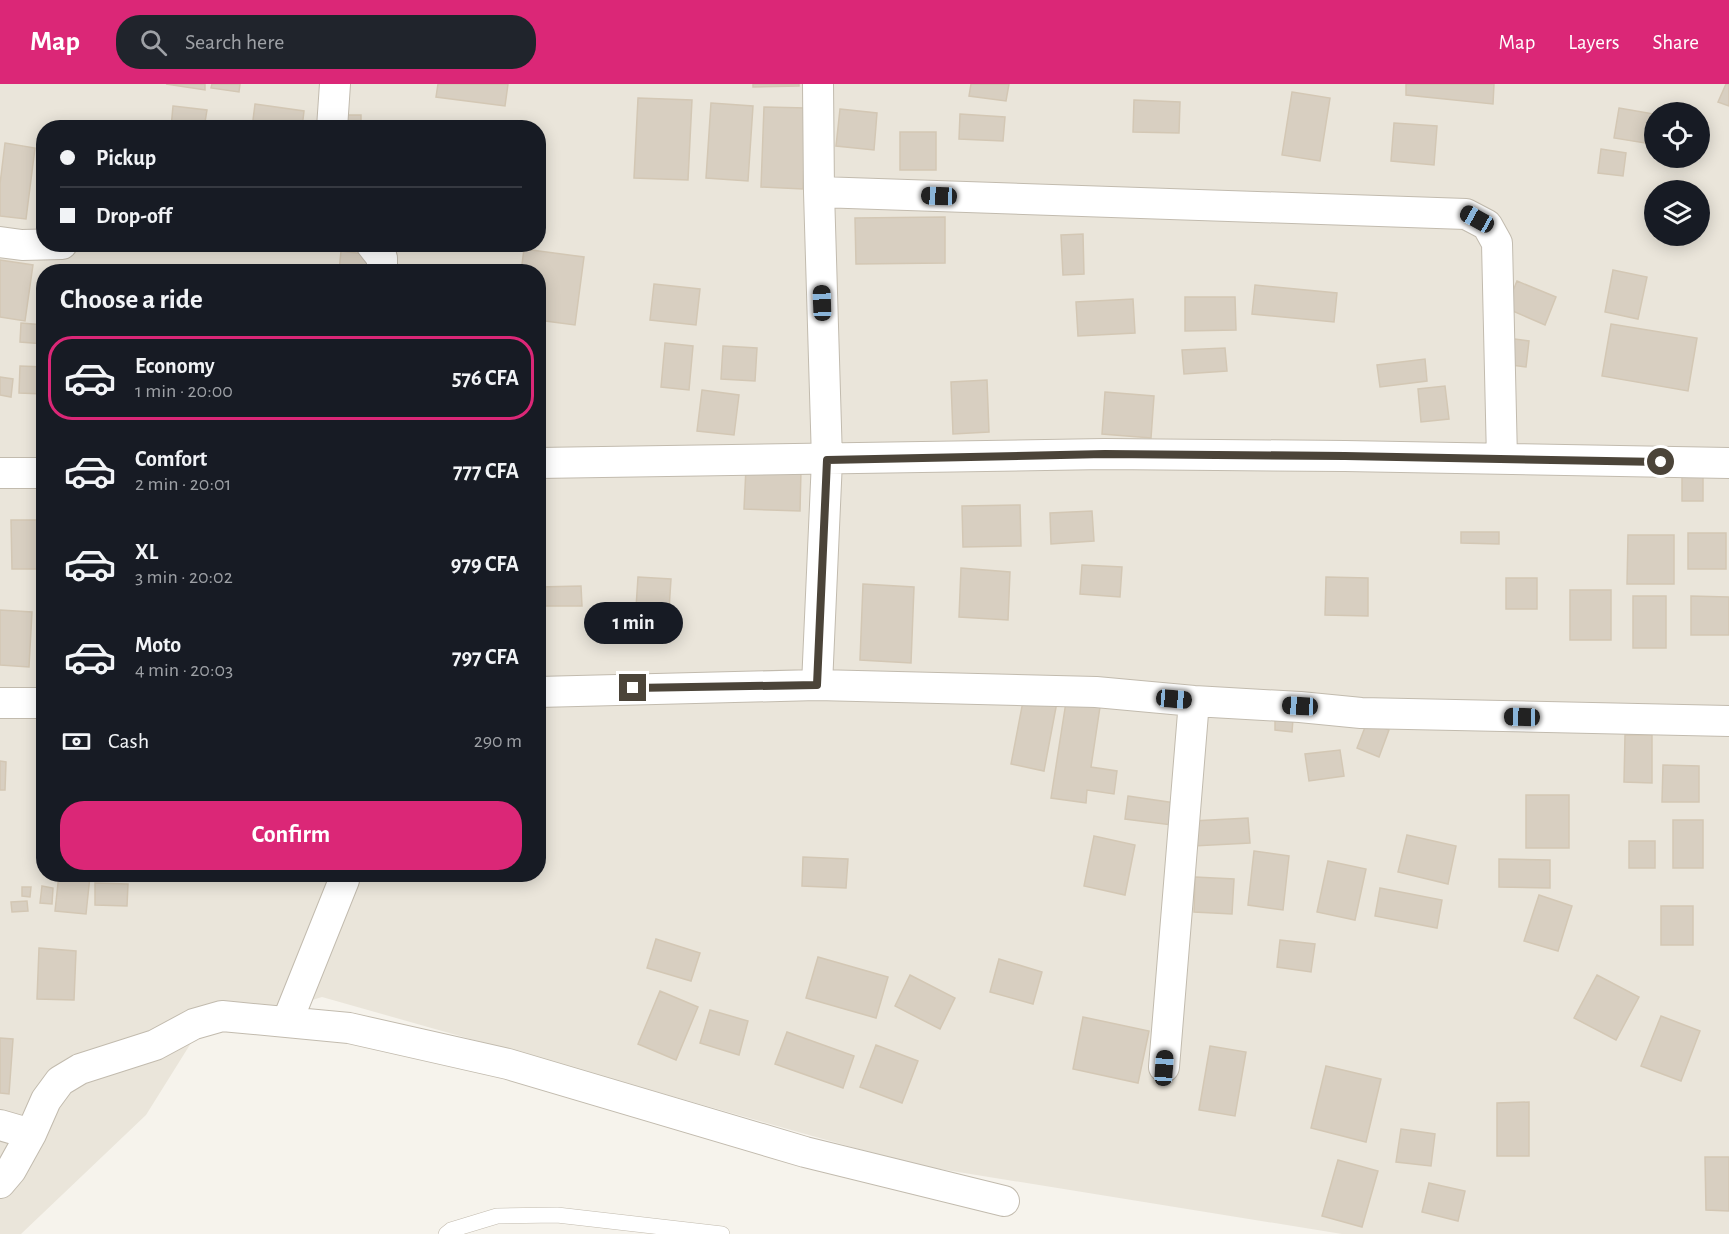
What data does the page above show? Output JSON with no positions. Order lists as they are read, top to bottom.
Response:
{
  "page": {
    "header": "Map",
    "search": "Search here",
    "nav": ["Map", "Layers", "Share"],
    "banner": ["Pickup", "Drop-off"],
    "heading": "Choose a ride",
    "list": [
      {
        "name": "Economy",
        "note": "1 min · 20:00",
        "value": "576 CFA"
      },
      {
        "name": "Comfort",
        "note": "2 min · 20:01",
        "value": "777 CFA"
      },
      {
        "name": "XL",
        "note": "3 min · 20:02",
        "value": "979 CFA"
      },
      {
        "name": "Moto",
        "note": "4 min · 20:03",
        "value": "797 CFA"
      }
    ],
    "bubble": "1 min",
    "pay": ["Cash", "290 m"],
    "buttons": "Confirm"
  }
}
